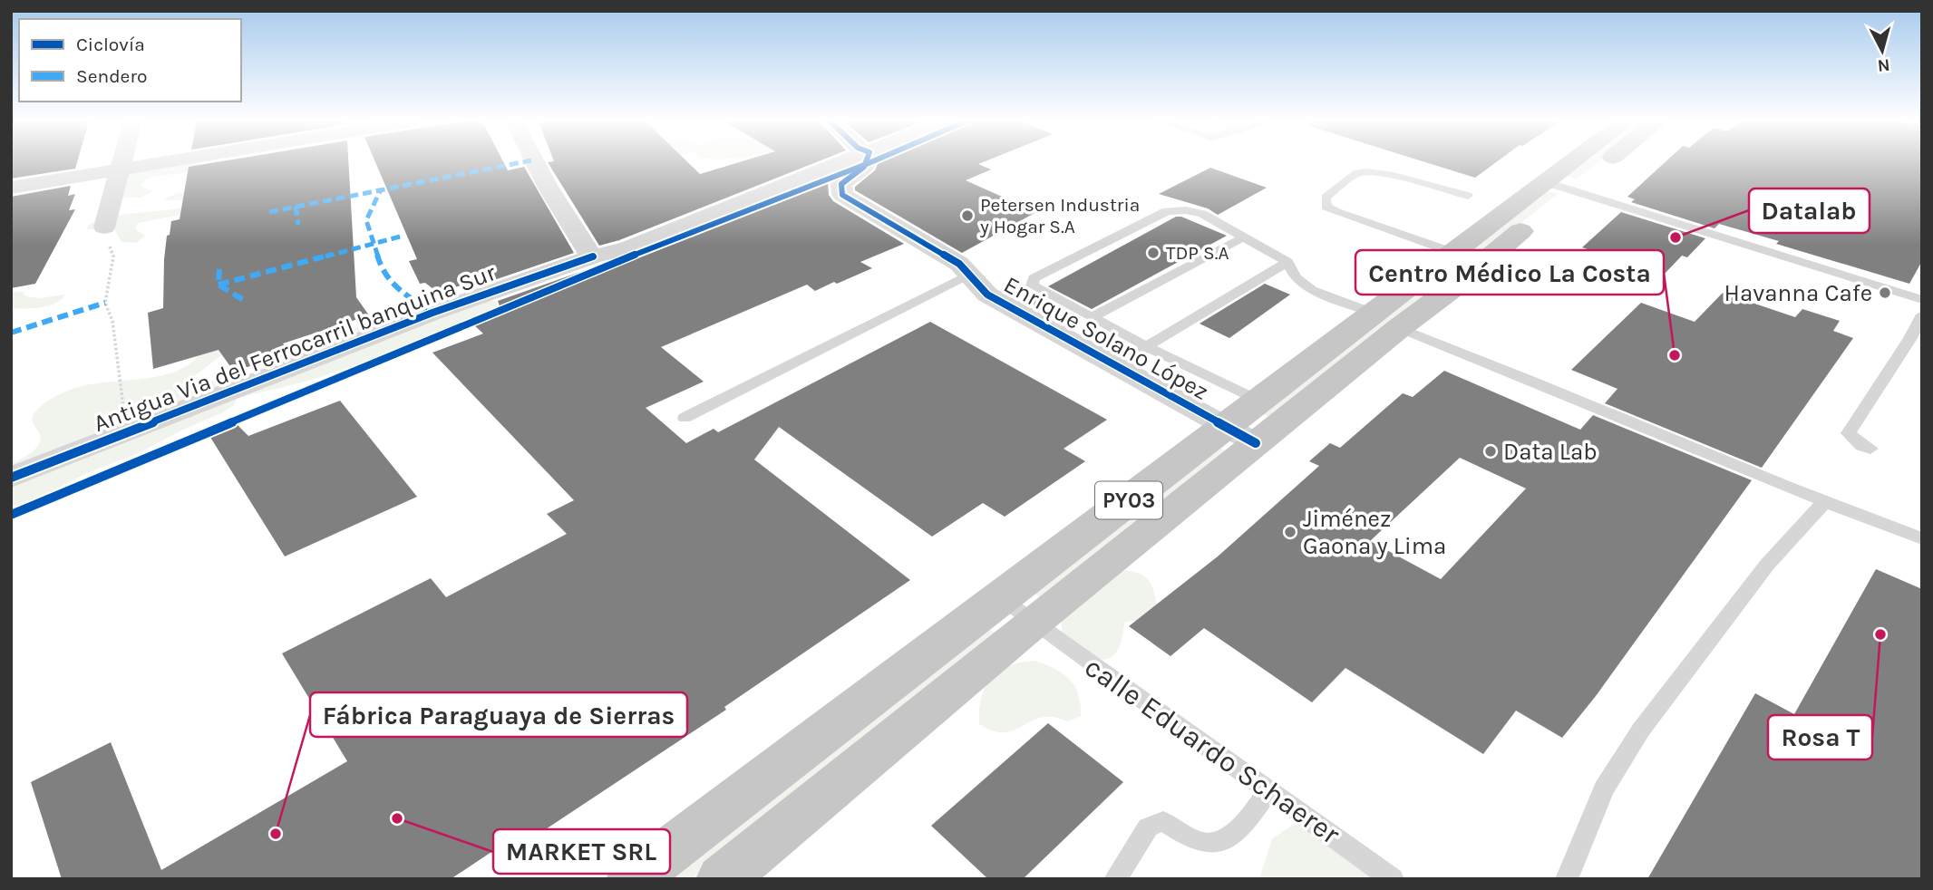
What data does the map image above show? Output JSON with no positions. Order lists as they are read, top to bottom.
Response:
{
  "streets": {
    "highway": ["PY03"],
    "street": ["Enrique Solano López", "Antigua Via del Ferrocarril banquina Sur"],
    "lane": ["calle Eduardo Schaerer"]
  },
  "crossings": [
    ["Enrique Solano López", "PY03"],
    ["PY03", "calle Eduardo Schaerer"]
  ],
  "places": [
    "Petersen Industria y Hogar S.A",
    "Datalab",
    "TDP S.A",
    "Havanna Cafe",
    "Centro Médico La Costa",
    "Data Lab",
    "Jiménez Gaona y Lima",
    "Rosa T",
    "MARKET SRL",
    "Fábrica Paraguaya de Sierras"
  ],
  "legend": ["Ciclovía", "Sendero"],
  "north": "bottom"
}
